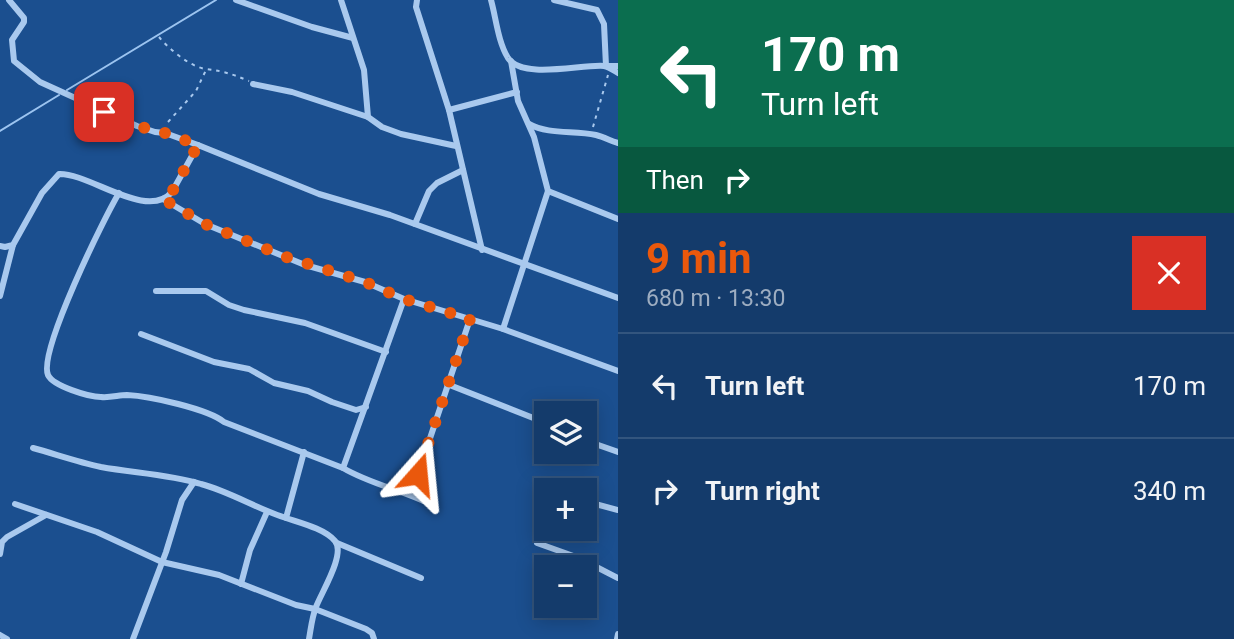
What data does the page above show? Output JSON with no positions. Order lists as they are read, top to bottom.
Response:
{
  "page": {
    "turn": ["170 m", "Turn left"],
    "then": "Then",
    "heading": ["9 min", "680 m · 13:30"],
    "list": [
      {
        "name": "Turn left",
        "value": "170 m"
      },
      {
        "name": "Turn right",
        "value": "340 m"
      }
    ],
    "map_buttons": ["+", "−"]
  }
}
